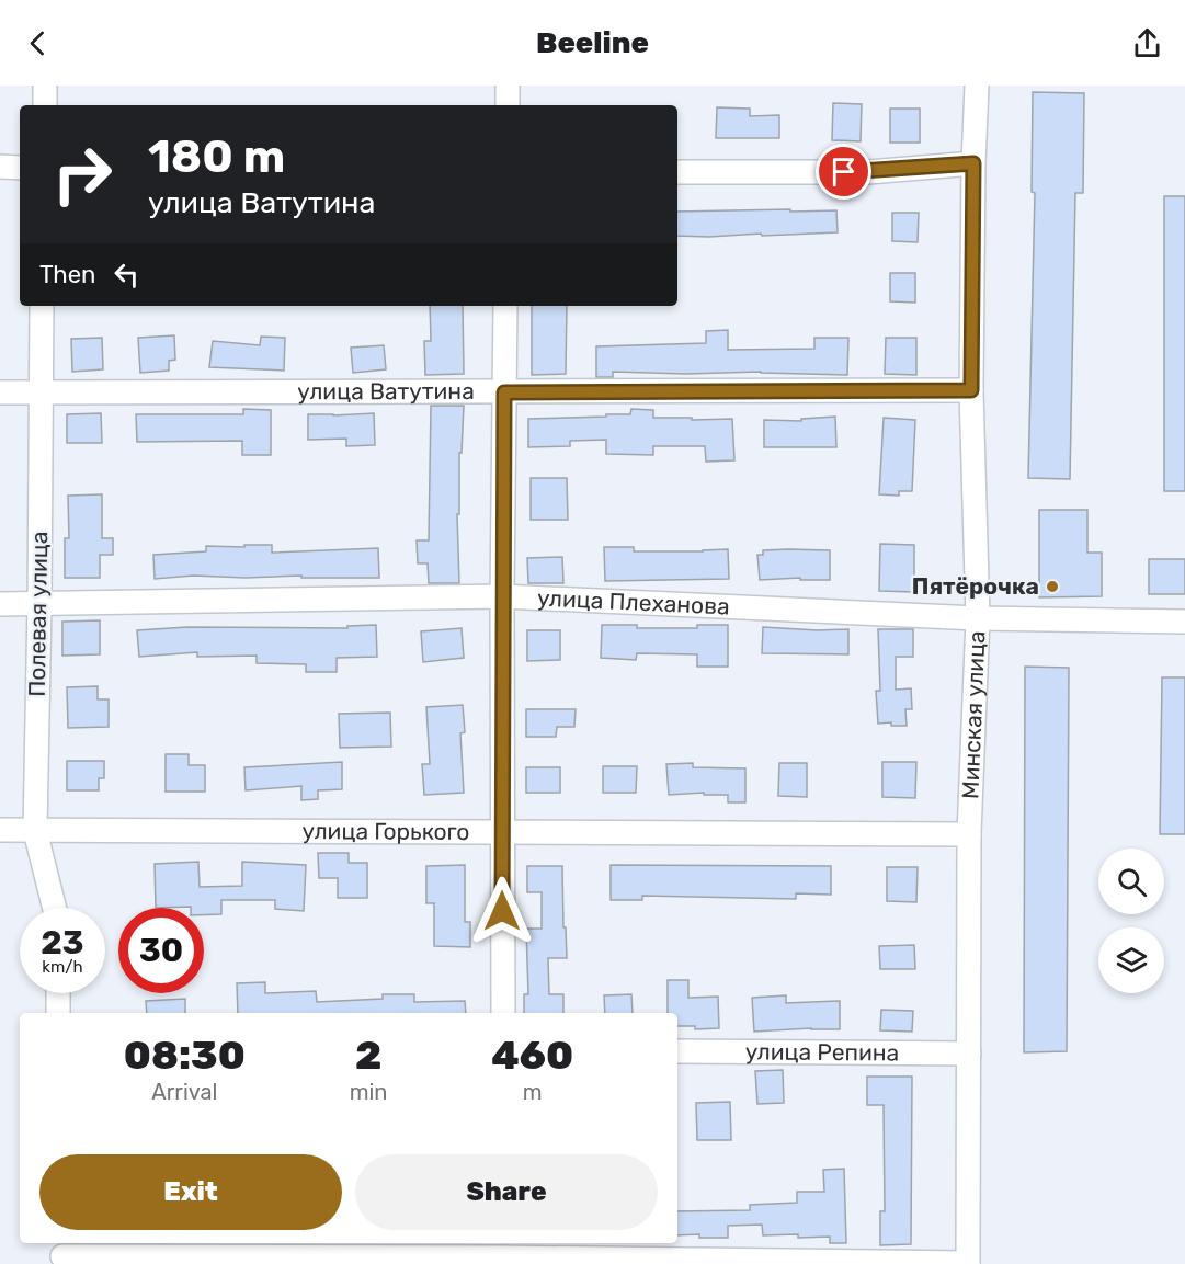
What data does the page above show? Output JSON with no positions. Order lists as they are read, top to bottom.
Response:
{
  "streets": {
    "street": [
      "улица Ватутина",
      "улица Плеханова",
      "Полевая улица",
      "Минская улица",
      "улица Горького",
      "улица Репина"
    ]
  },
  "crossings": [
    ["улица Ватутина", "Полевая улица"],
    ["улица Ватутина", "Минская улица"],
    ["улица Плеханова", "Полевая улица"],
    ["улица Плеханова", "Минская улица"],
    ["Полевая улица", "улица Горького"],
    ["Минская улица", "улица Горького"],
    ["Минская улица", "улица Репина"]
  ],
  "places": ["Пятёрочка"],
  "page": {
    "header": "Beeline",
    "turn": ["180 m", "улица Ватутина"],
    "then": "Then",
    "speed": "23 km/h",
    "limit": "30",
    "eta": [
      "08:30",
      "Arrival",
      "2",
      "min",
      "460",
      "m"
    ],
    "buttons": ["Exit", "Share"]
  }
}
